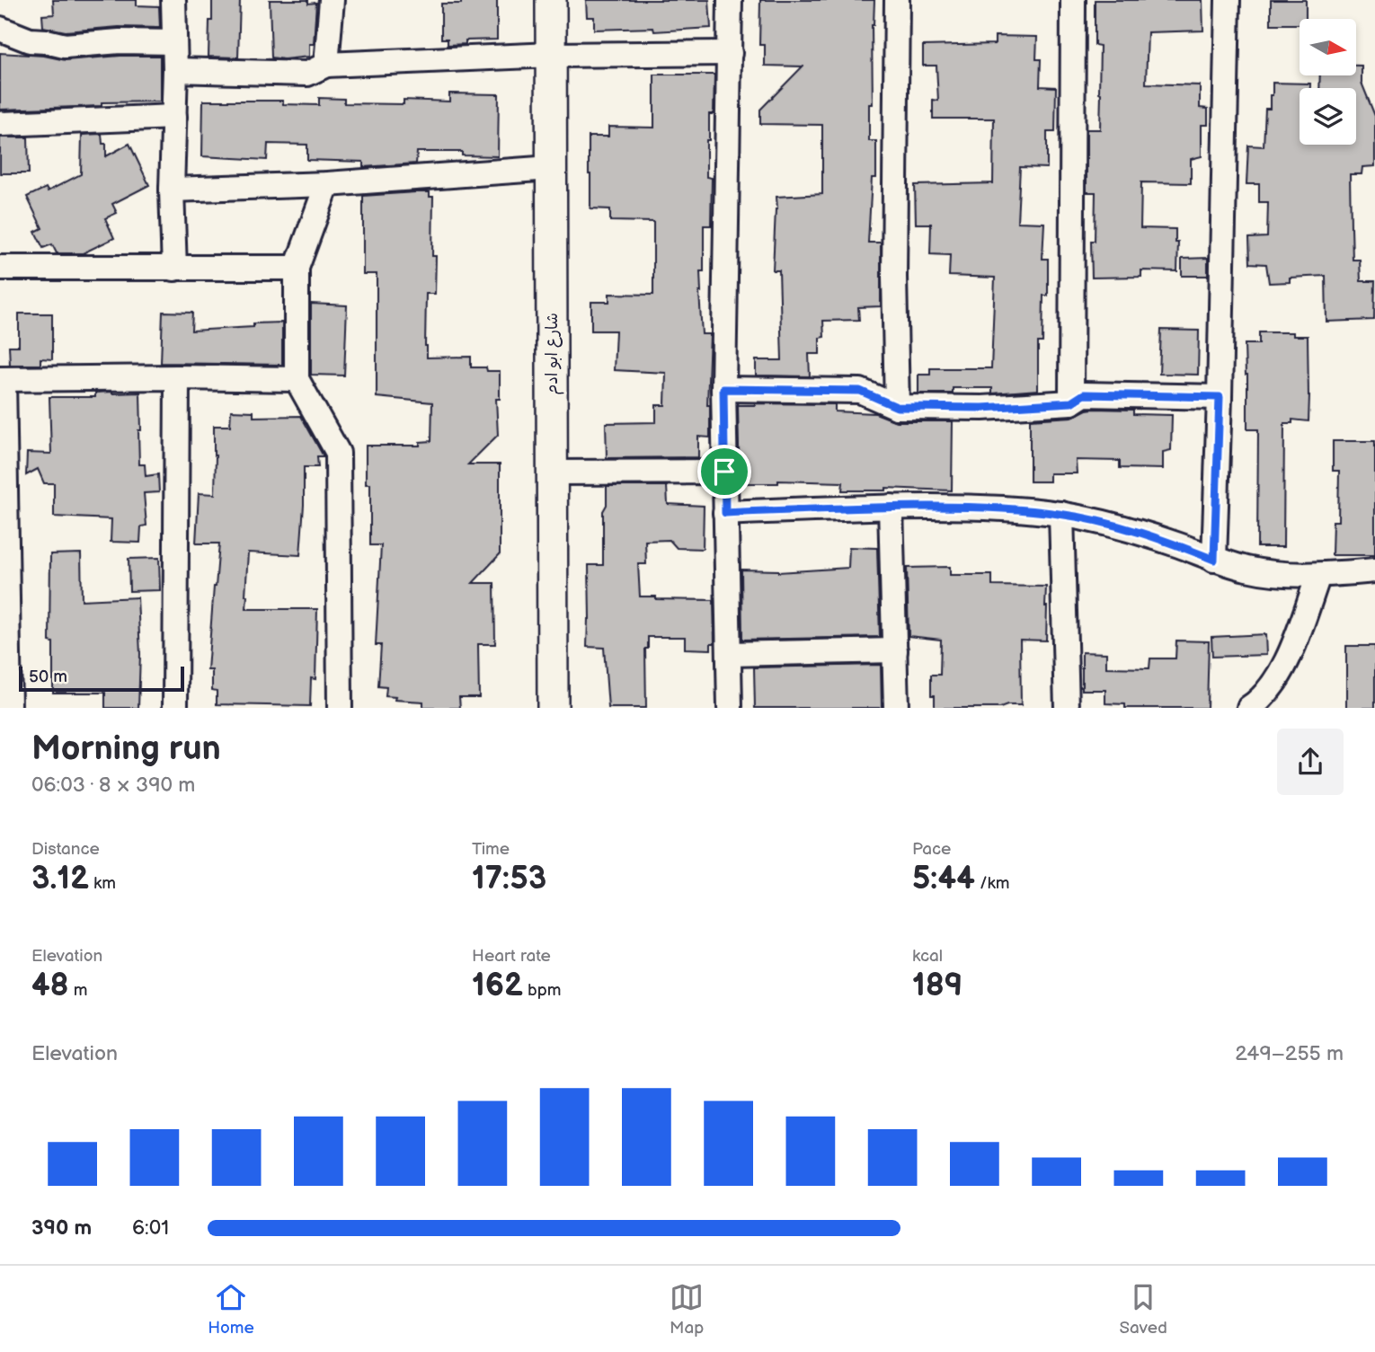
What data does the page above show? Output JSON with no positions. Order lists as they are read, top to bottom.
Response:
{
  "streets": {
    "street": ["شارع ابو ادم"]
  },
  "scale_bar": "50 m",
  "north": "right",
  "page": {
    "scale": "50 m",
    "heading": ["Morning run", "06:03 · 8 × 390 m"],
    "stats": [
      ["Distance", "3.12 km"],
      ["Time", "17:53"],
      ["Pace", "5:44 /km"],
      ["Elevation", "48 m"],
      ["Heart rate", "162 bpm"],
      ["kcal", "189"]
    ],
    "chart": ["Elevation", "249–255 m"],
    "list": [
      {
        "name": "390 m",
        "note": "6:01"
      }
    ],
    "tabs": ["Home", "Map", "Saved"]
  }
}
